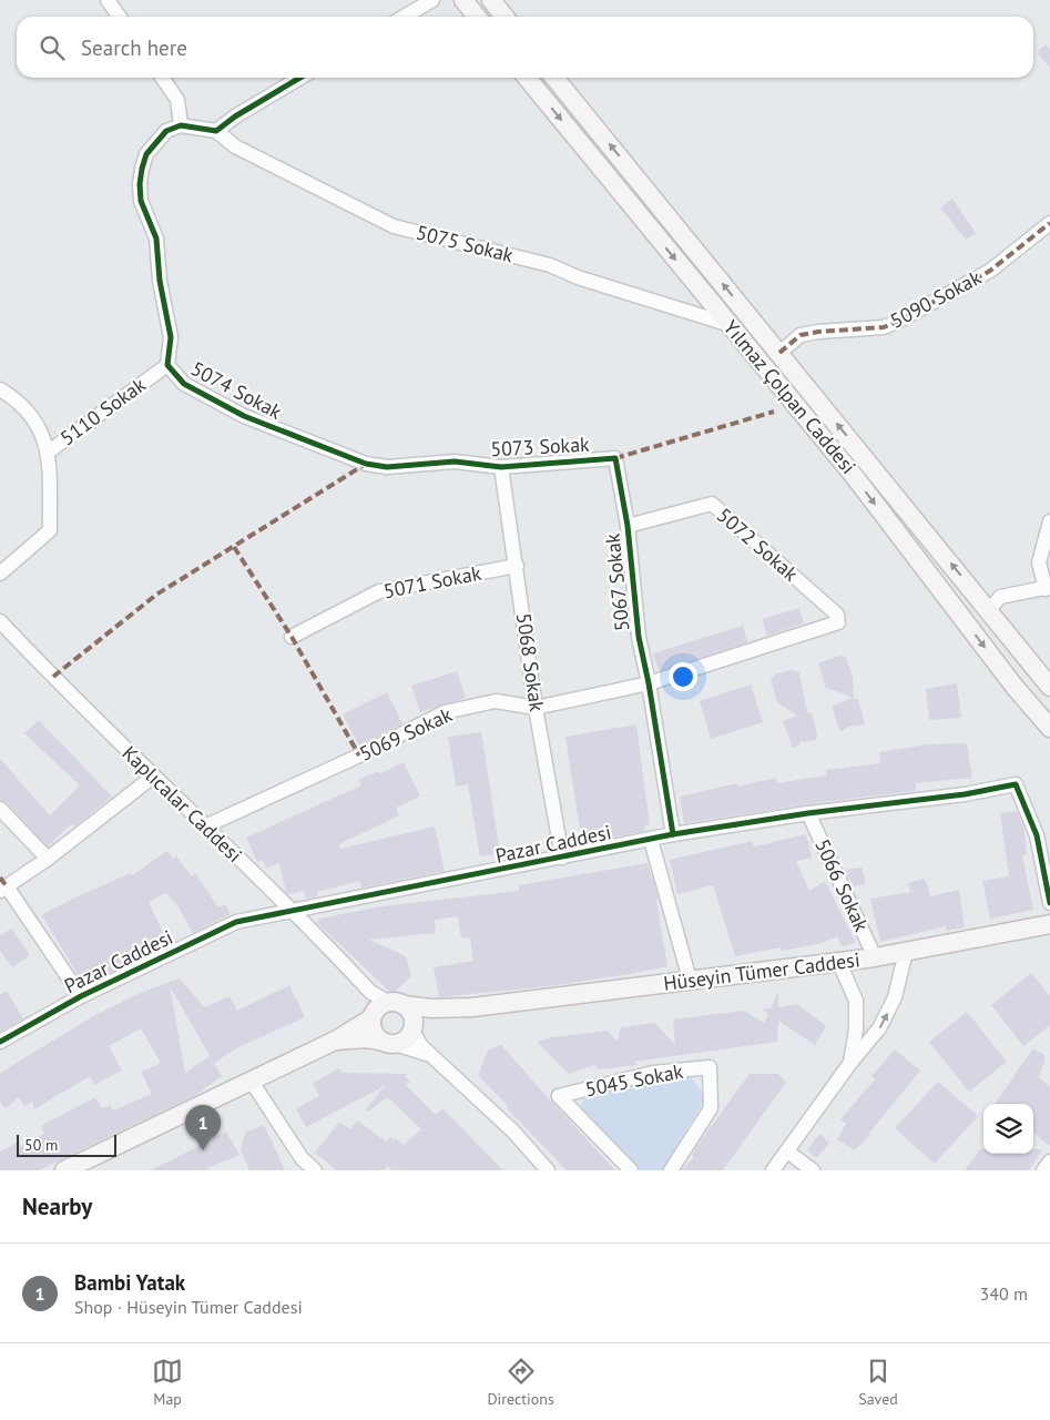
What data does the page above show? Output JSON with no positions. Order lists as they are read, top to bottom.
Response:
{
  "streets": {
    "main road": ["Yılmaz Çolpan Caddesi", "Hüseyin Tümer Caddesi"],
    "street": [
      "5075 Sokak",
      "5090 Sokak",
      "5074 Sokak",
      "5110 Sokak",
      "5073 Sokak",
      "5072 Sokak",
      "5071 Sokak",
      "5067 Sokak",
      "5068 Sokak",
      "5069 Sokak",
      "Kaplıcalar Caddesi",
      "Pazar Caddesi",
      "5066 Sokak",
      "5045 Sokak"
    ]
  },
  "crossings": [
    ["5075 Sokak", "Yılmaz Çolpan Caddesi"],
    ["5090 Sokak", "Yılmaz Çolpan Caddesi"],
    ["5074 Sokak", "5110 Sokak"],
    ["5074 Sokak", "5073 Sokak"],
    ["5073 Sokak", "5067 Sokak"],
    ["5073 Sokak", "5068 Sokak"],
    ["5072 Sokak", "5067 Sokak"],
    ["5072 Sokak", "5069 Sokak"],
    ["5071 Sokak", "5068 Sokak"],
    ["5067 Sokak", "5069 Sokak"],
    ["5067 Sokak", "Pazar Caddesi"],
    ["5068 Sokak", "5069 Sokak"],
    ["5068 Sokak", "Pazar Caddesi"],
    ["5069 Sokak", "Kaplıcalar Caddesi"],
    ["Kaplıcalar Caddesi", "Pazar Caddesi"],
    ["Kaplıcalar Caddesi", "Hüseyin Tümer Caddesi"],
    ["Pazar Caddesi", "5066 Sokak"],
    ["5066 Sokak", "Hüseyin Tümer Caddesi"]
  ],
  "scale_bar": "50 m",
  "page": {
    "search": "Search here",
    "pins": "1",
    "scale": "50 m",
    "heading": "Nearby",
    "list": [
      {
        "mark": "1",
        "name": "Bambi Yatak",
        "note": "Shop · Hüseyin Tümer Caddesi",
        "value": "340 m"
      }
    ],
    "nav": ["Map", "Directions", "Saved"]
  }
}
